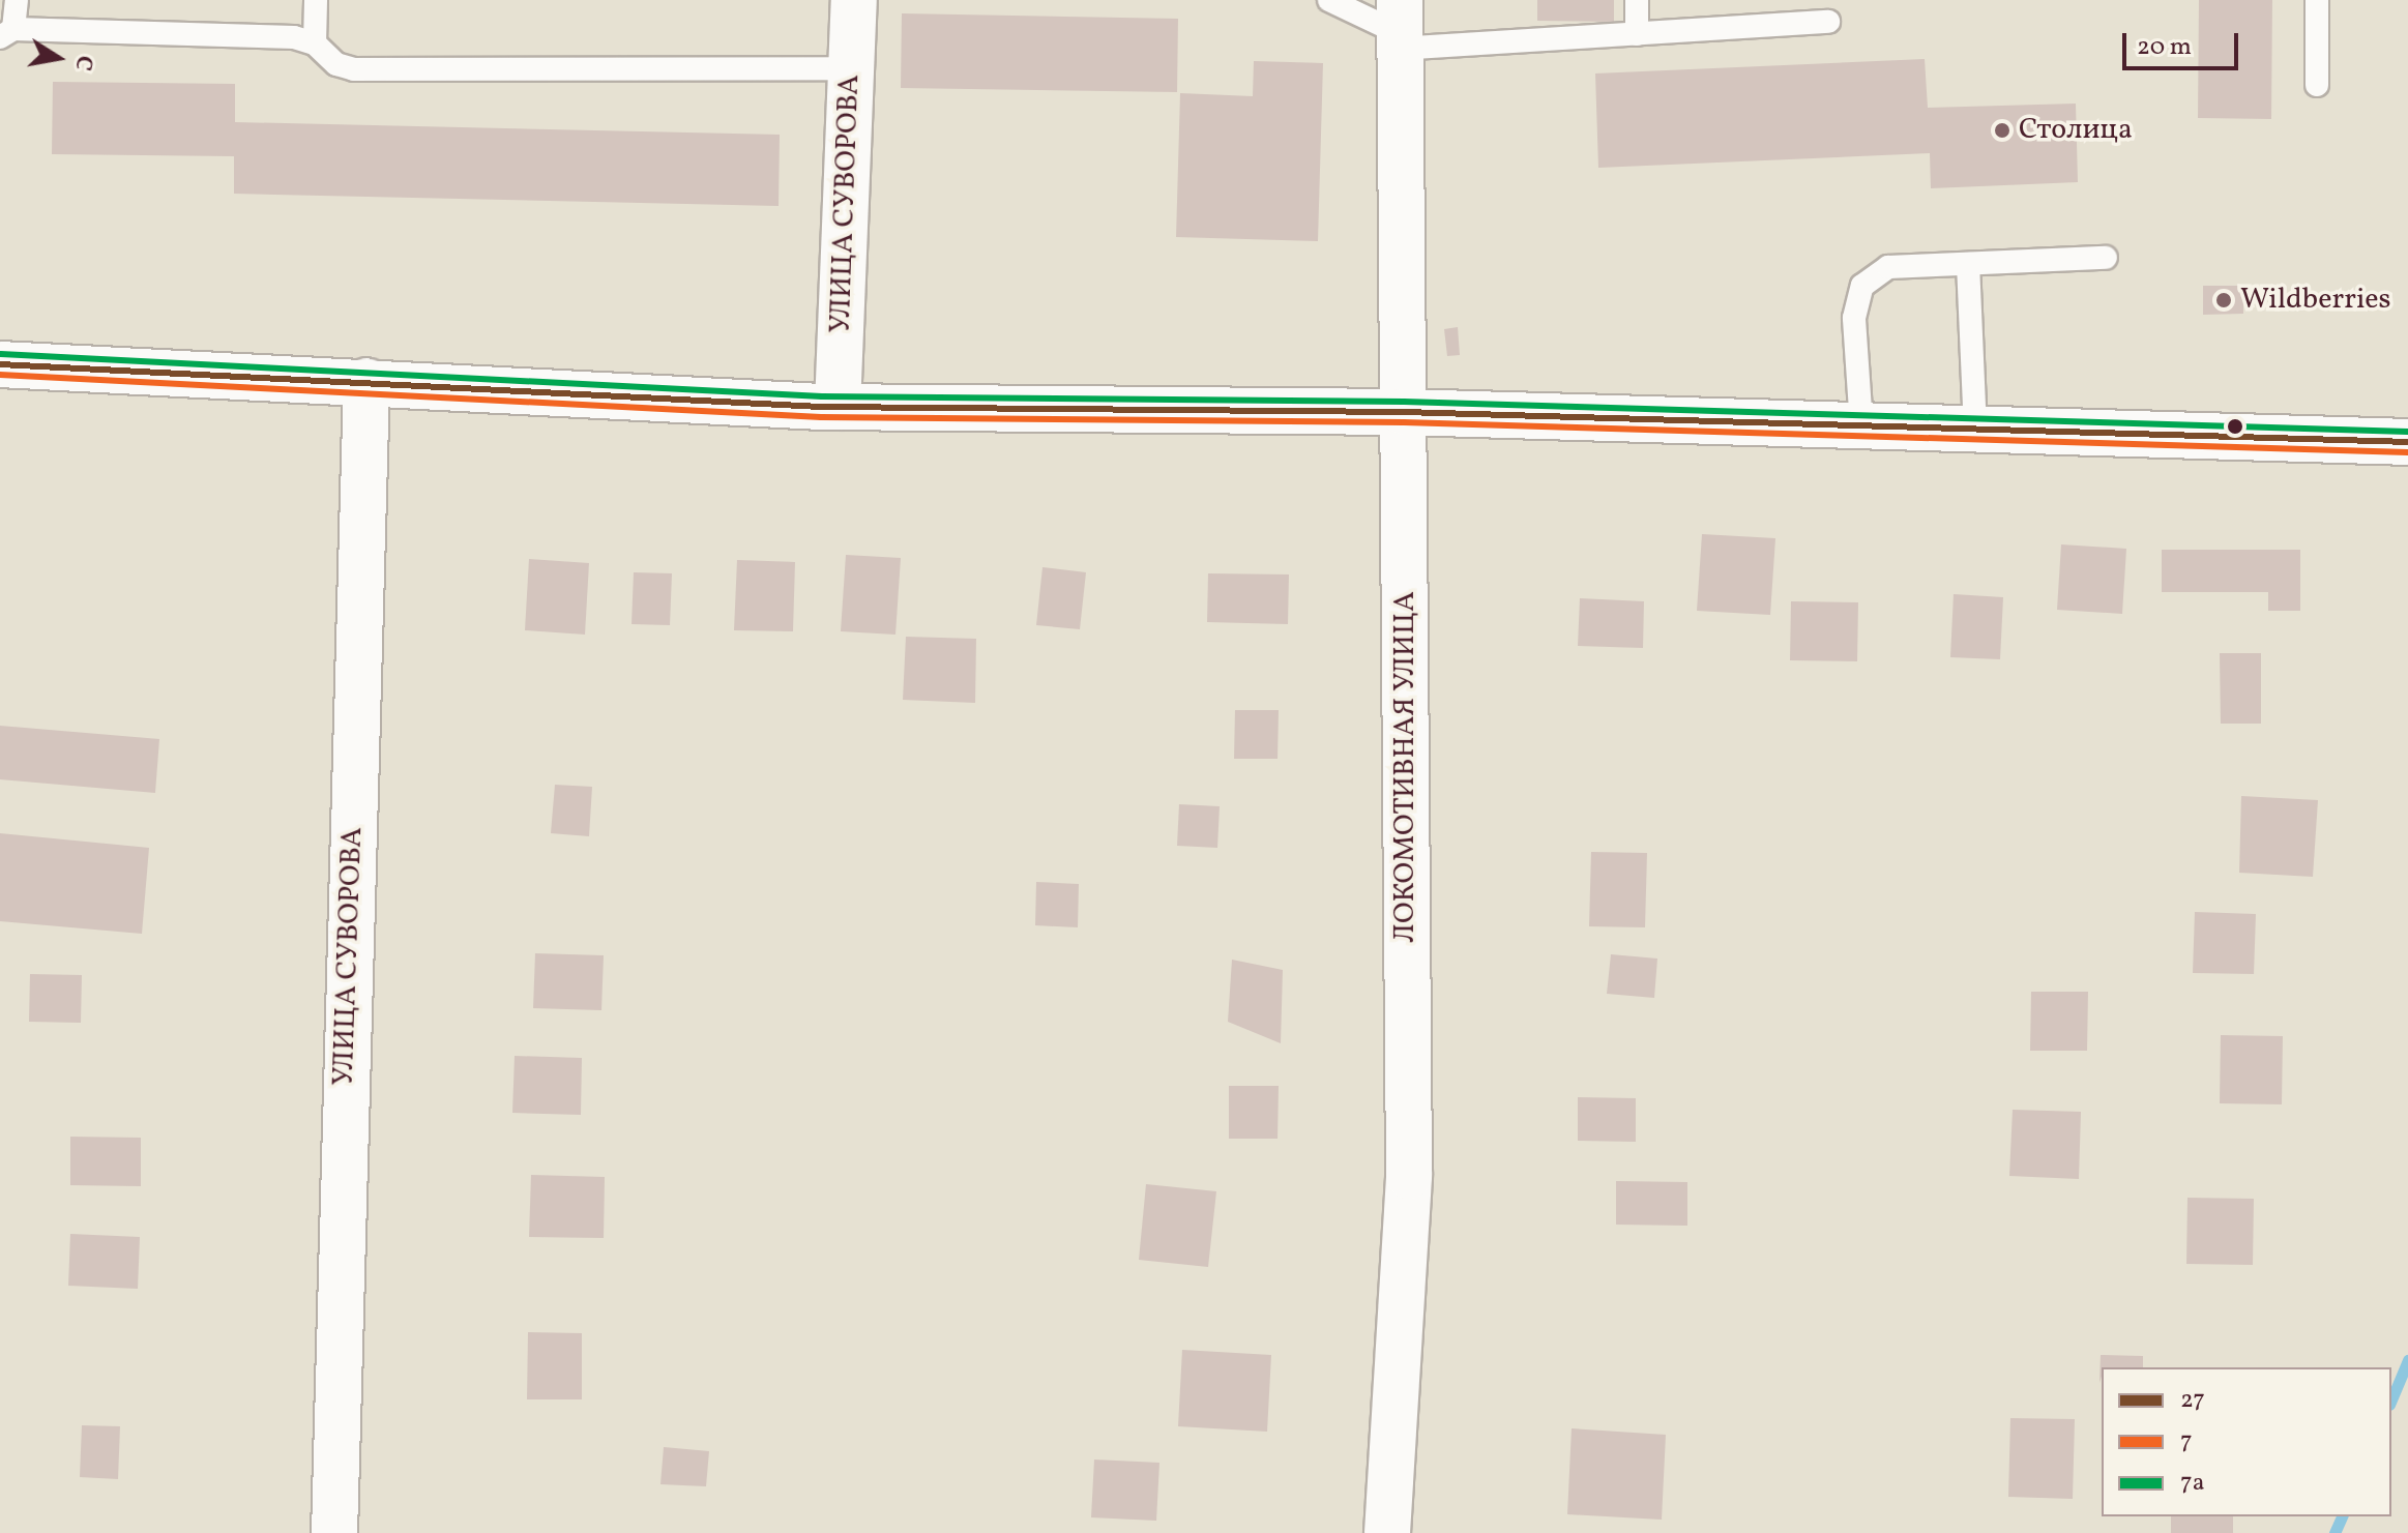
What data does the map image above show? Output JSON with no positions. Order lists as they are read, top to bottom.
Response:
{
  "streets": {
    "street": ["УЛИЦА СУВОРОВА", "ЛОКОМОТИВНАЯ УЛИЦА"]
  },
  "places": ["Столица", "Wildberries"],
  "lines": ["transit line 7а", "transit line 27", "transit line 7"],
  "legend": ["27", "7", "7а"],
  "scale_bar": "20 m",
  "north": "right"
}
